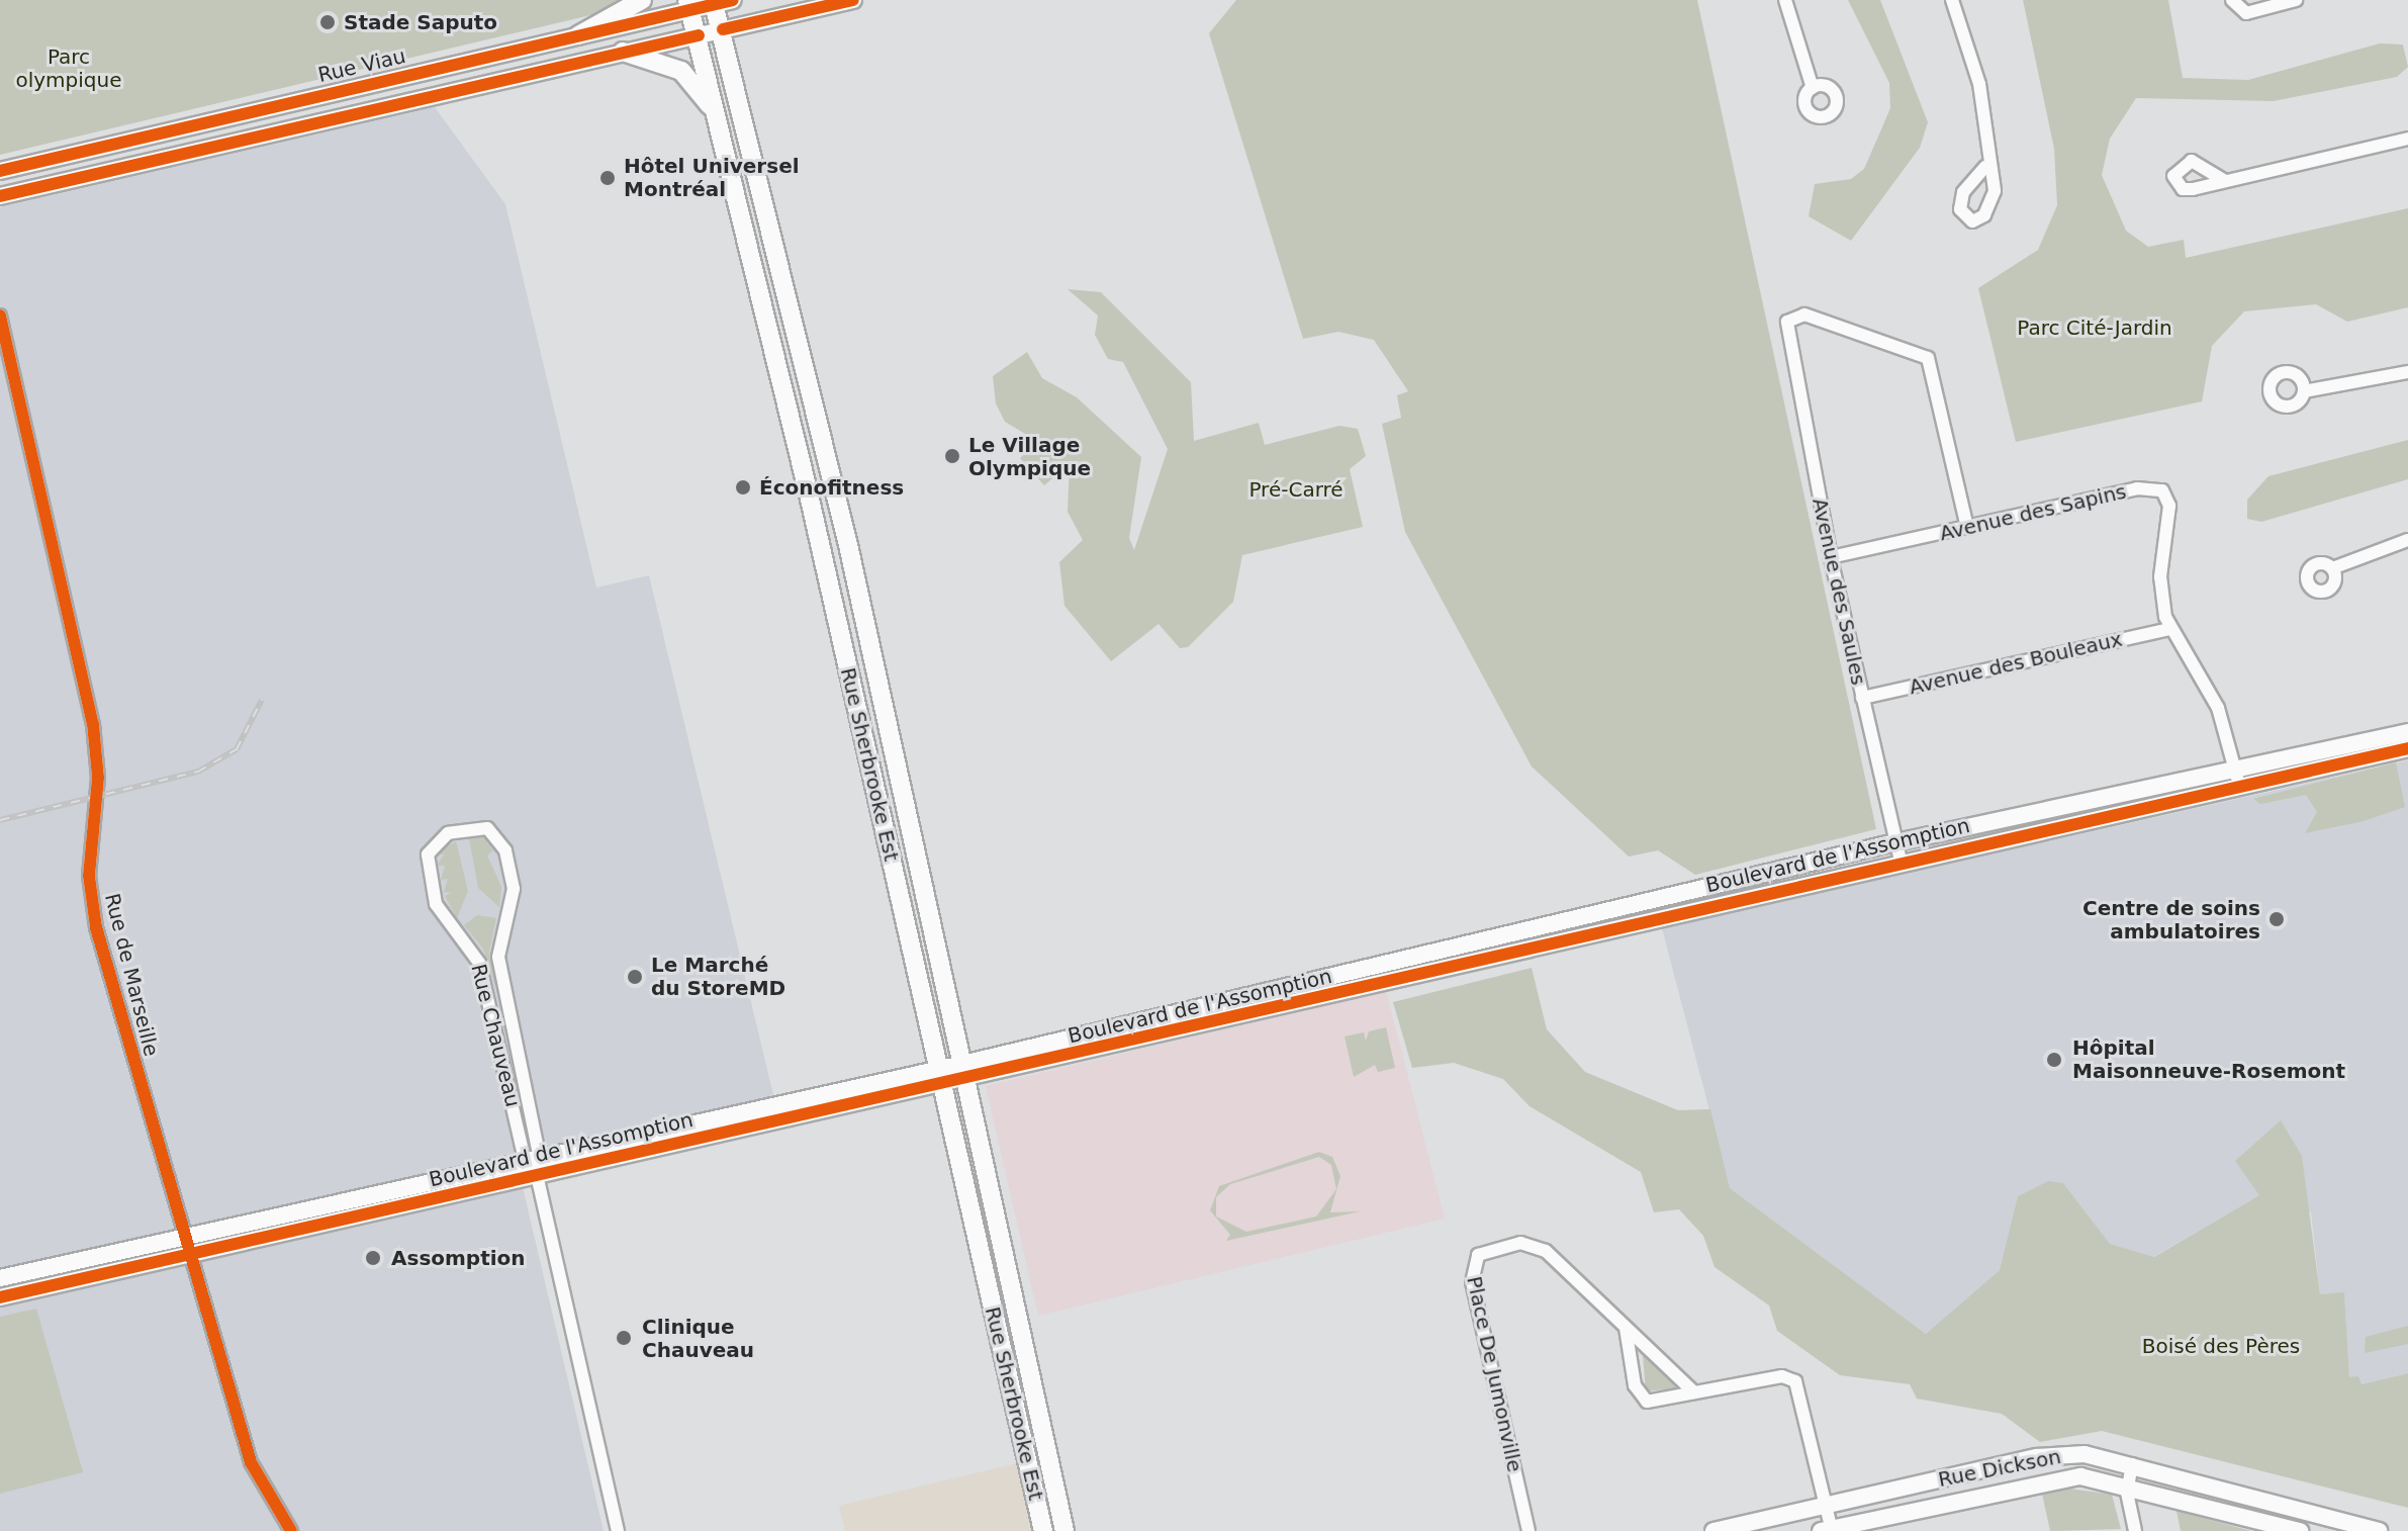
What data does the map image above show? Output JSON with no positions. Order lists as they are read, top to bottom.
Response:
{
  "streets": {
    "main road": ["Rue Sherbrooke Est"],
    "street": [
      "Rue Viau",
      "Avenue des Sapins",
      "Avenue des Saules",
      "Avenue des Bouleaux",
      "Boulevard de l'Assomption",
      "Rue de Marseille",
      "Rue Chauveau",
      "Place De Jumonville",
      "Rue Dickson"
    ]
  },
  "crossings": [
    ["Rue Viau", "Rue Sherbrooke Est"],
    ["Avenue des Sapins", "Avenue des Saules"],
    ["Avenue des Sapins", "Avenue des Bouleaux"],
    ["Avenue des Sapins", "Boulevard de l'Assomption"],
    ["Avenue des Saules", "Avenue des Bouleaux"],
    ["Avenue des Saules", "Boulevard de l'Assomption"],
    ["Rue Sherbrooke Est", "Boulevard de l'Assomption"],
    ["Boulevard de l'Assomption", "Rue de Marseille"],
    ["Boulevard de l'Assomption", "Rue Chauveau"]
  ],
  "parks": [
    "Parc olympique",
    "Parc Cité-Jardin",
    "Pré-Carré",
    "Boisé des Pères"
  ],
  "places": [
    "Stade Saputo",
    "Hôtel Universel Montréal",
    "Le Village Olympique",
    "Éconofitness",
    "Centre de soins ambulatoires",
    "Le Marché du StoreMD",
    "Hôpital Maisonneuve-Rosemont",
    "Assomption",
    "Clinique Chauveau"
  ]
}
